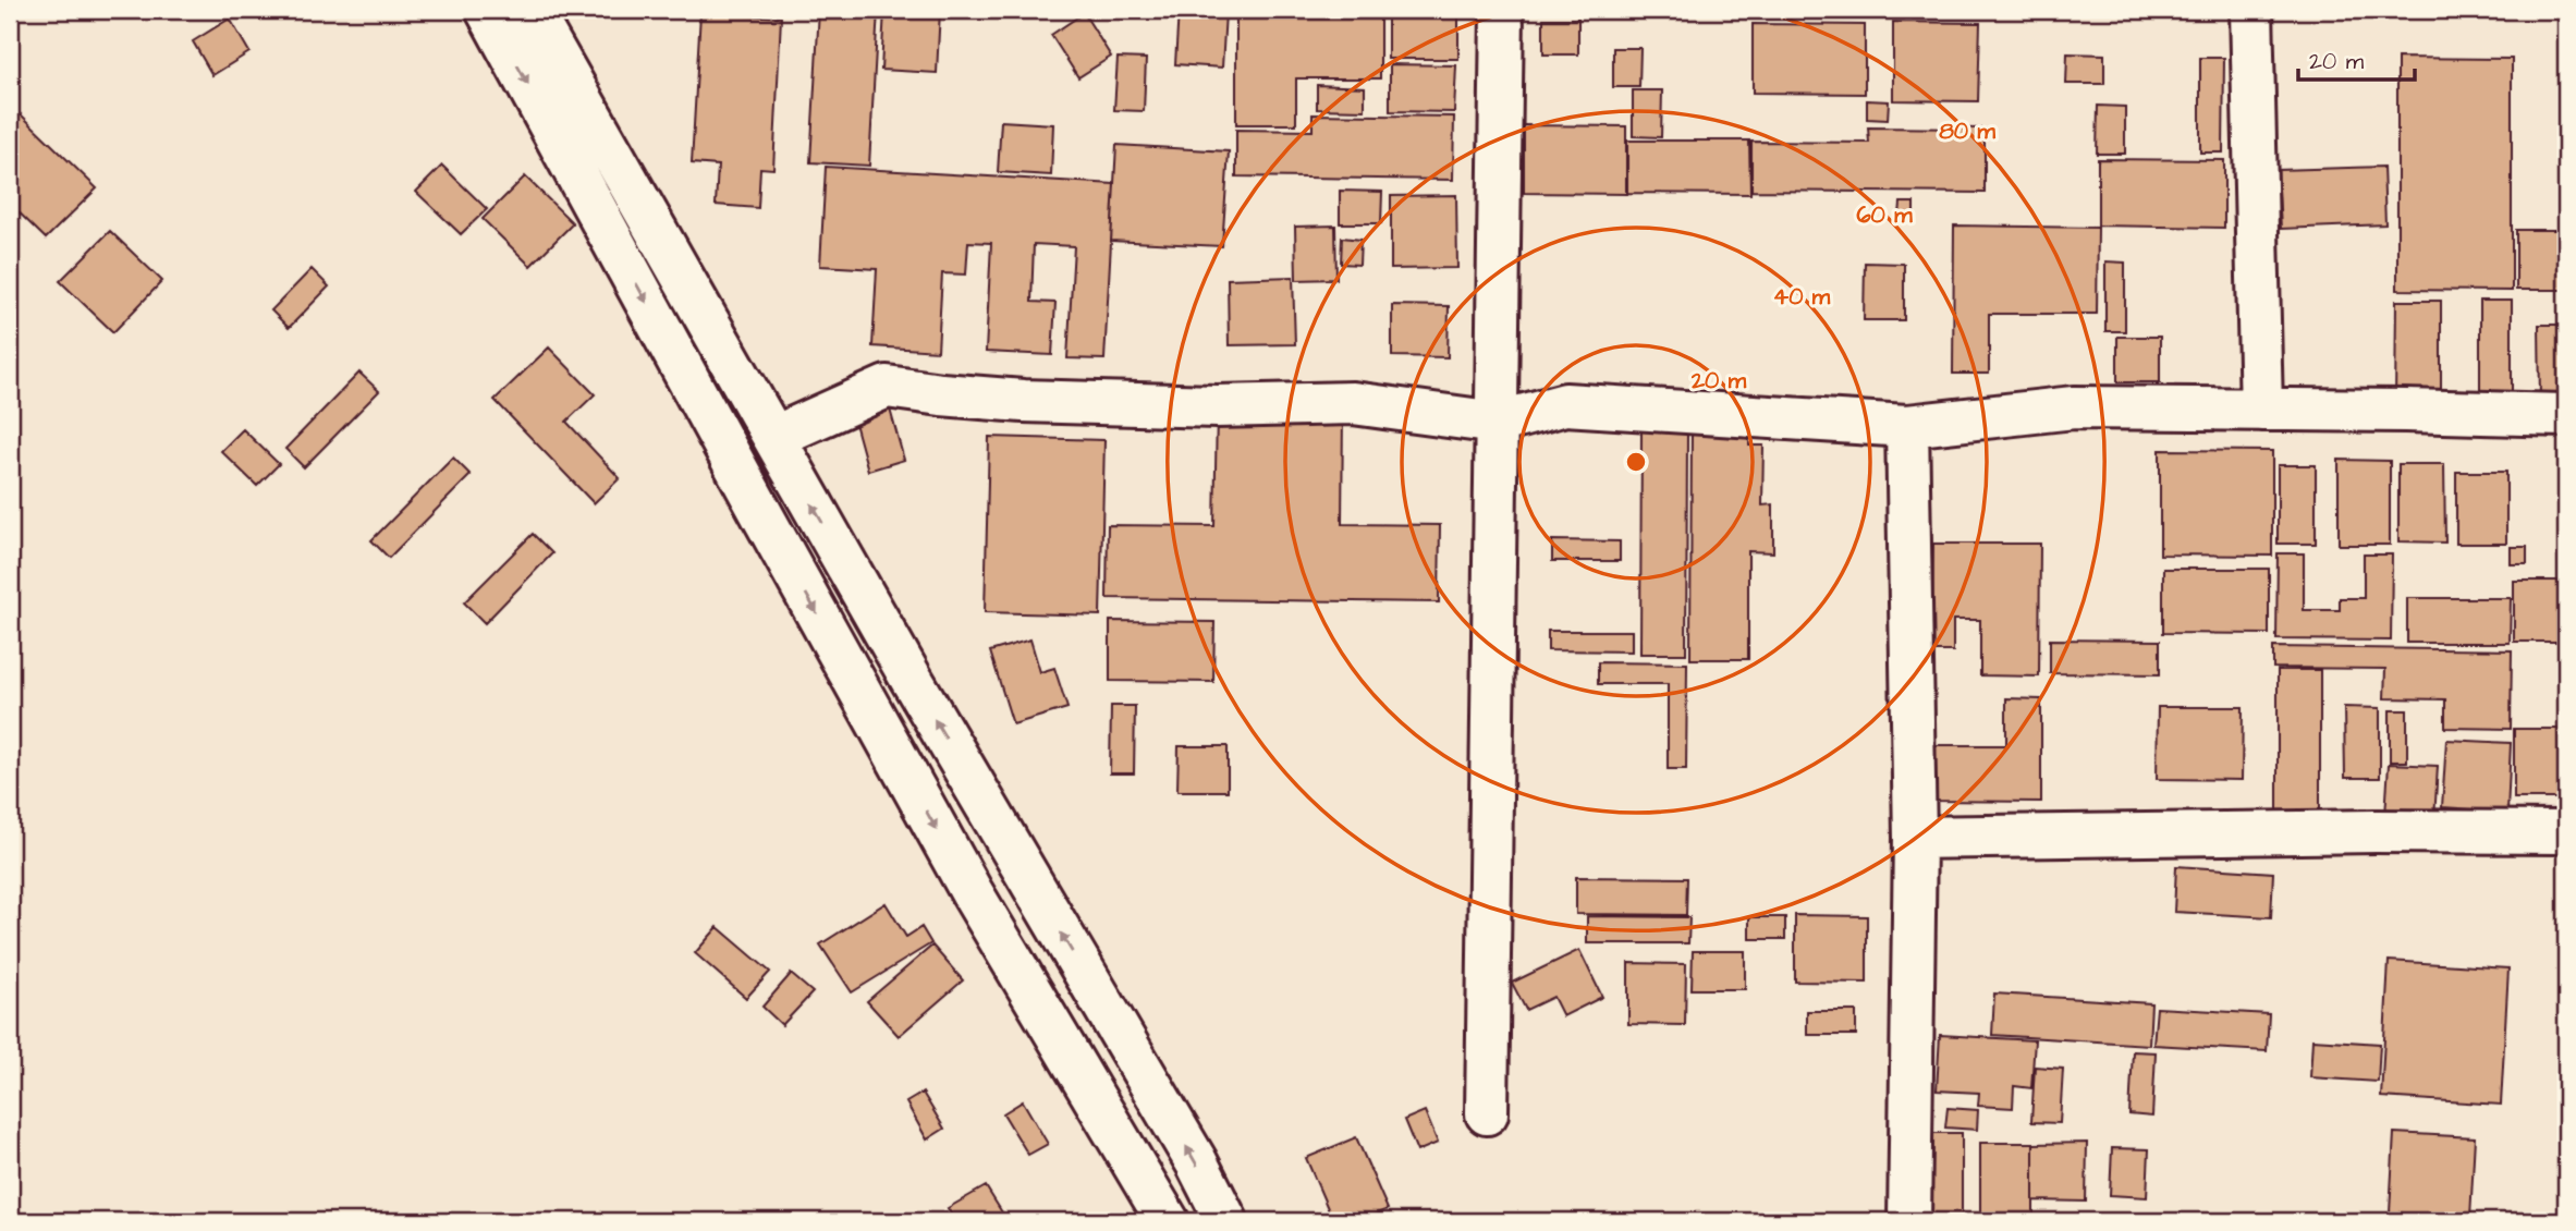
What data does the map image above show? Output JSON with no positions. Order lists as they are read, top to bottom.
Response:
{
  "scale_bar": "20 m",
  "rings": [
    "80 m",
    "60 m",
    "40 m",
    "20 m"
  ]
}
